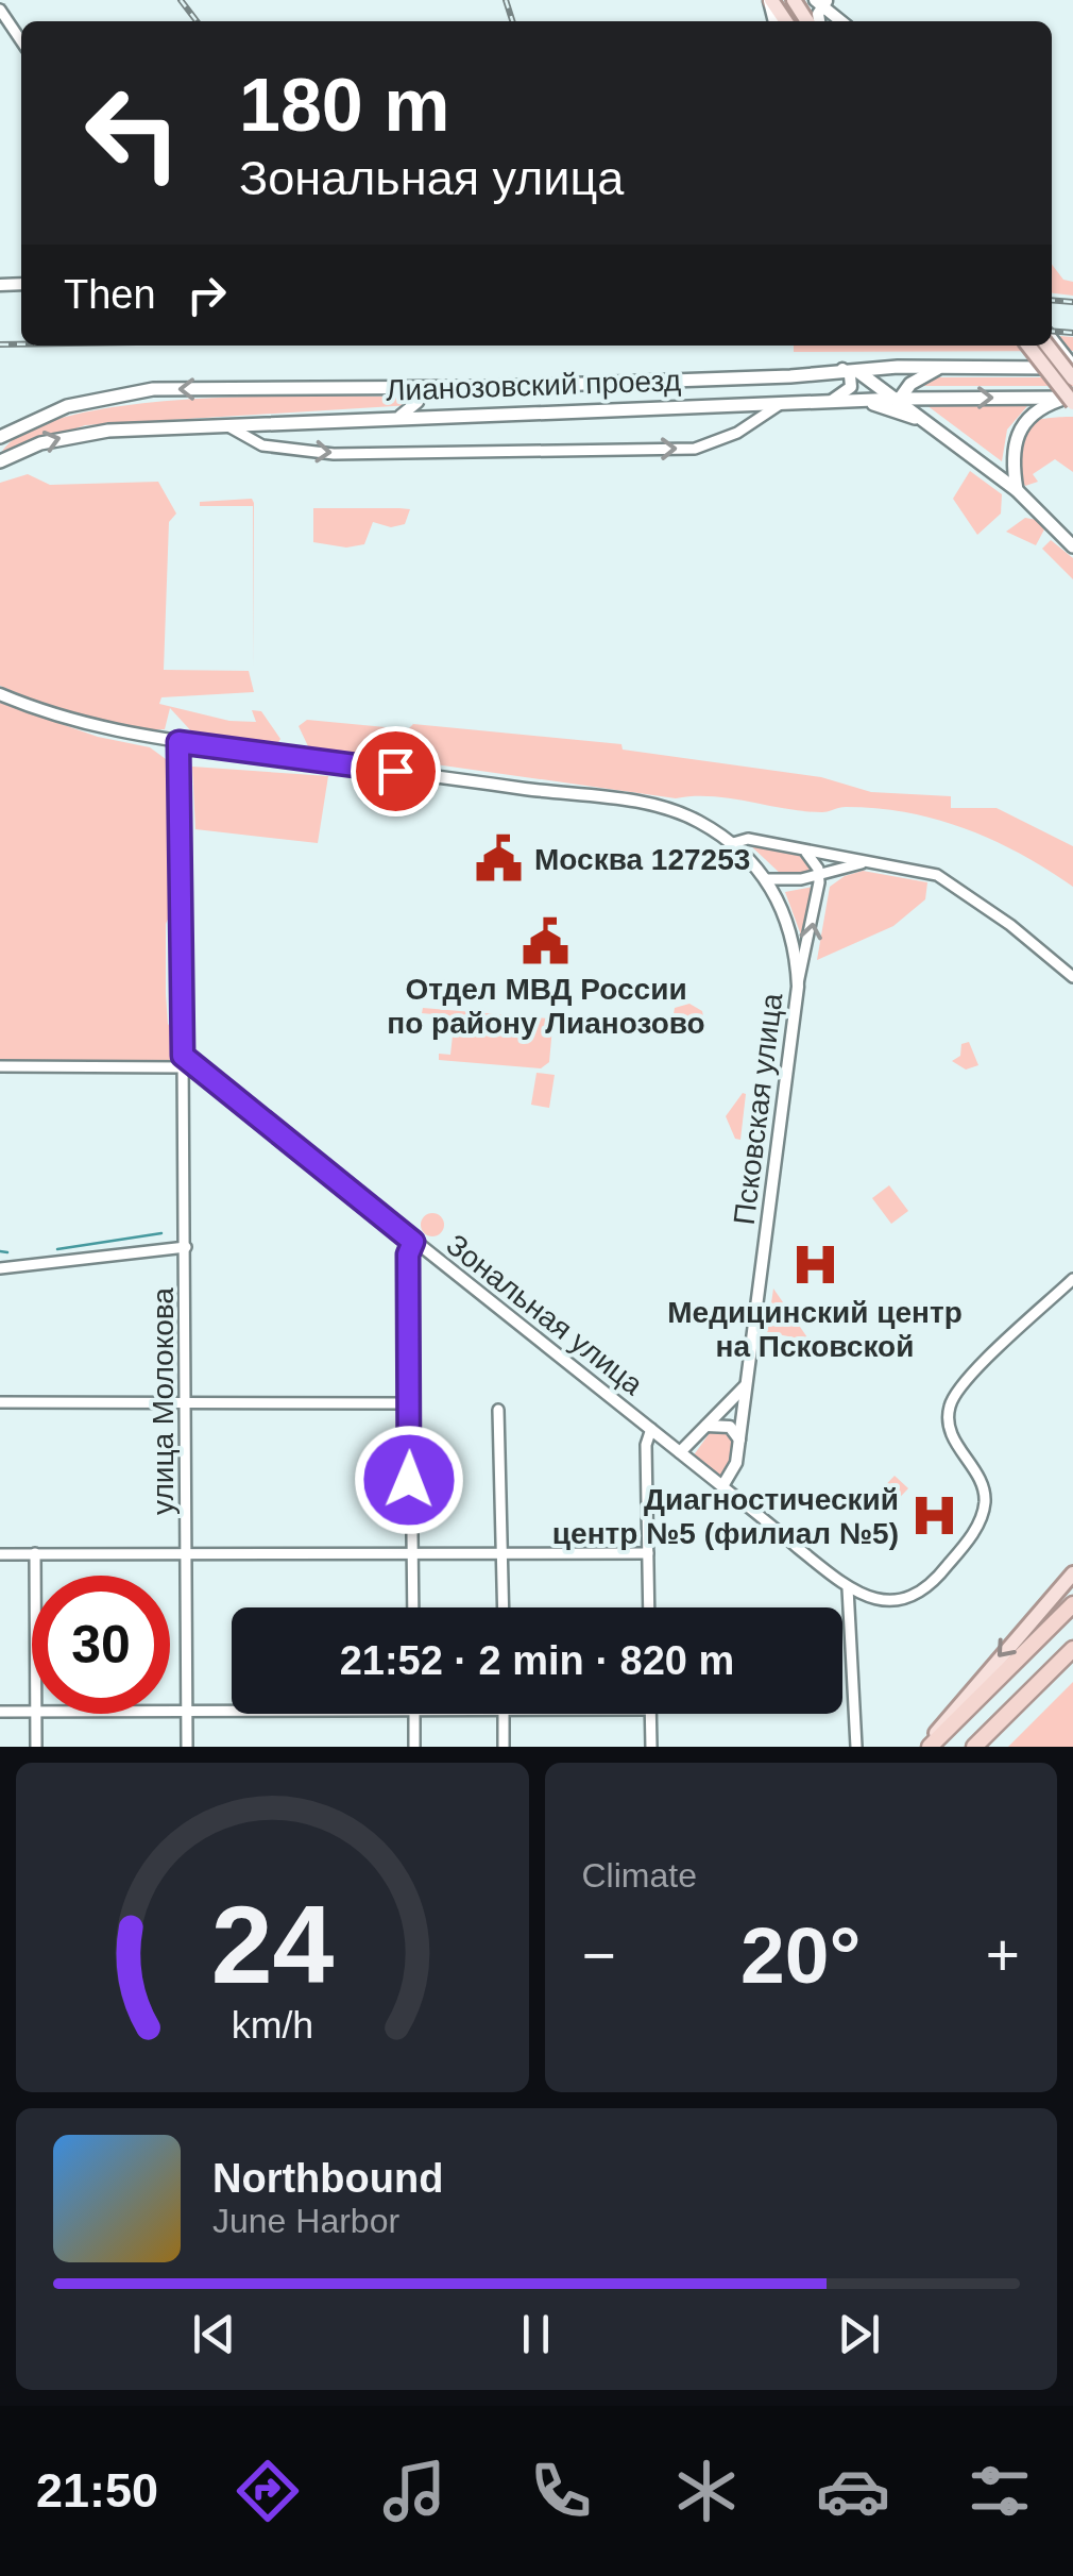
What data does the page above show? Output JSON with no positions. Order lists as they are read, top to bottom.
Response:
{
  "streets": {
    "main road": ["Лианозовский проезд"],
    "street": ["Псковская улица", "Зональная улица", "улица Молокова"]
  },
  "crossings": [
    ["Псковская улица", "Зональная улица"],
    ["Зональная улица", "улица Молокова"]
  ],
  "places": {
    "public building": ["Москва 127253", "Отдел МВД России по району Лианозово"],
    "hospital": ["Медицинский центр на Псковской", "Диагностический центр №5 (филиал №5)"]
  },
  "page": {
    "turn": ["180 m", "Зональная улица"],
    "then": "Then",
    "limit": "30",
    "trip": "21:52 · 2 min · 820 m",
    "tile": "Climate",
    "heat": ["−", "20°", "+"],
    "song": ["Northbound", "June Harbor"],
    "tabs": "21:50",
    "gauge": ["24", "km/h"]
  }
}
